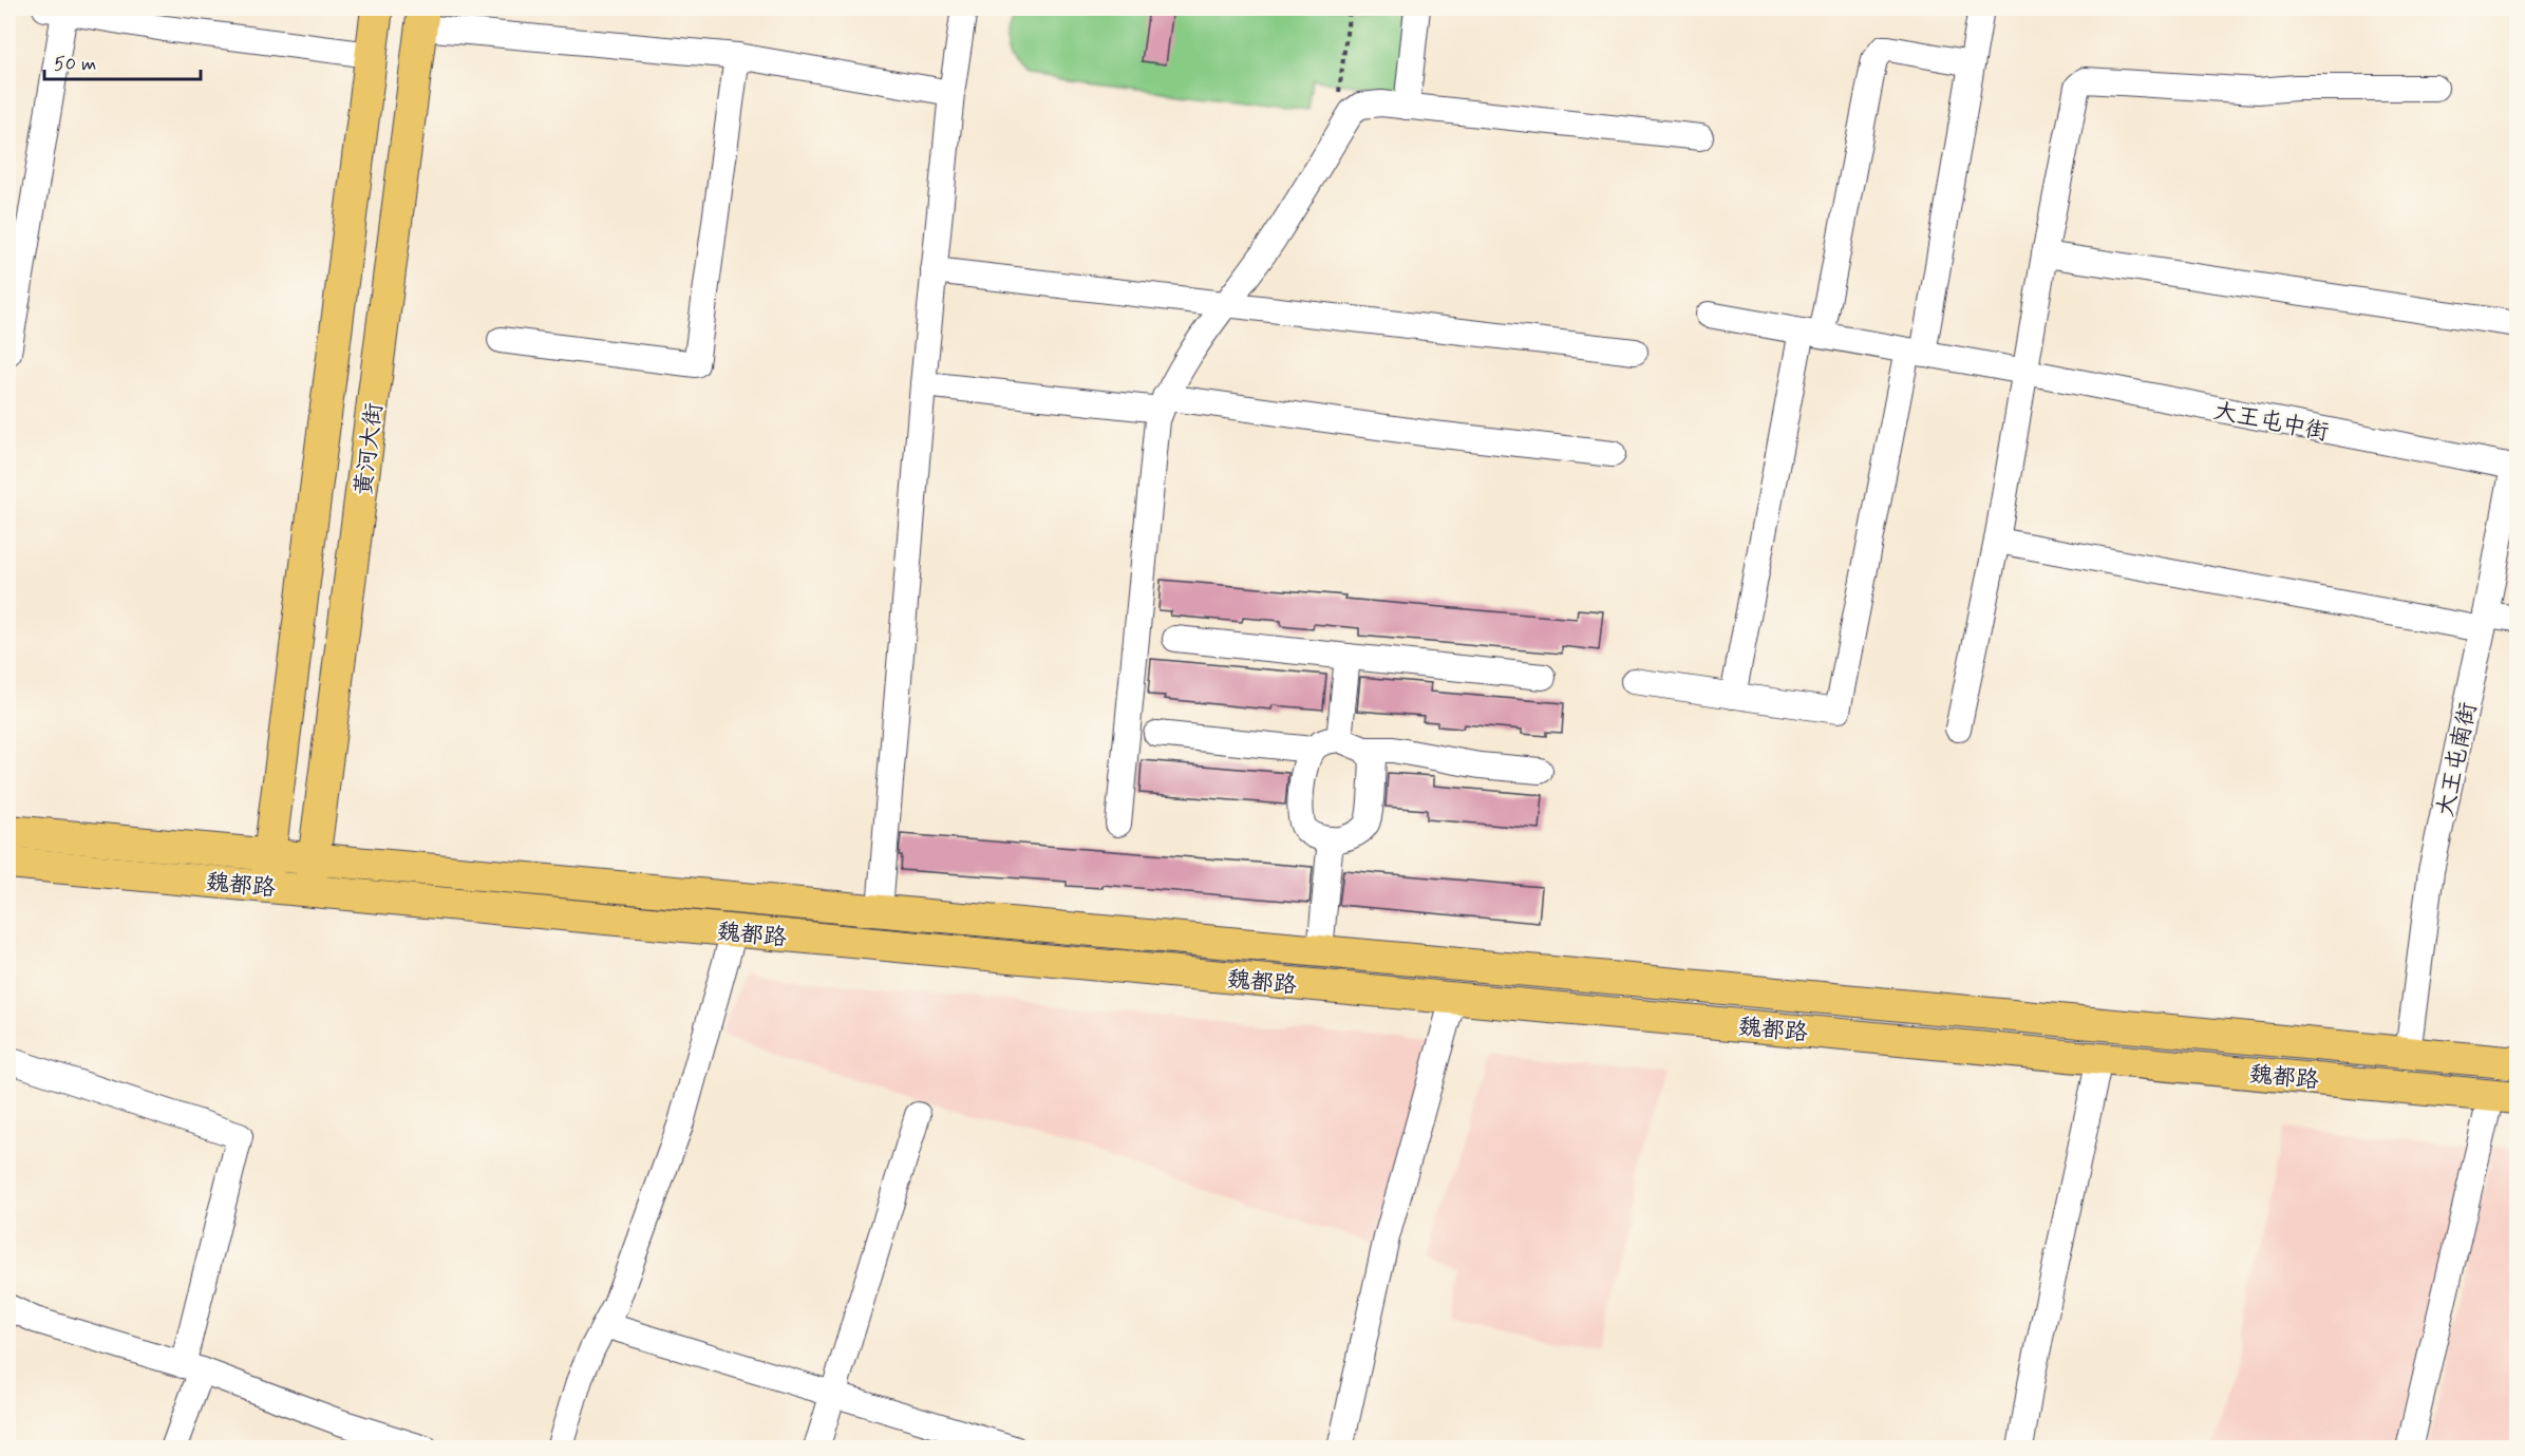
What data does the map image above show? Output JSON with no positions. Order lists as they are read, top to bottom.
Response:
{
  "streets": {
    "main road": ["黄河大街", "魏都路"],
    "street": ["大王屯中街", "大王屯南街"]
  },
  "crossings": [
    ["大王屯中街", "大王屯南街"],
    ["黄河大街", "魏都路"],
    ["大王屯南街", "魏都路"]
  ],
  "scale_bar": "50 m"
}
